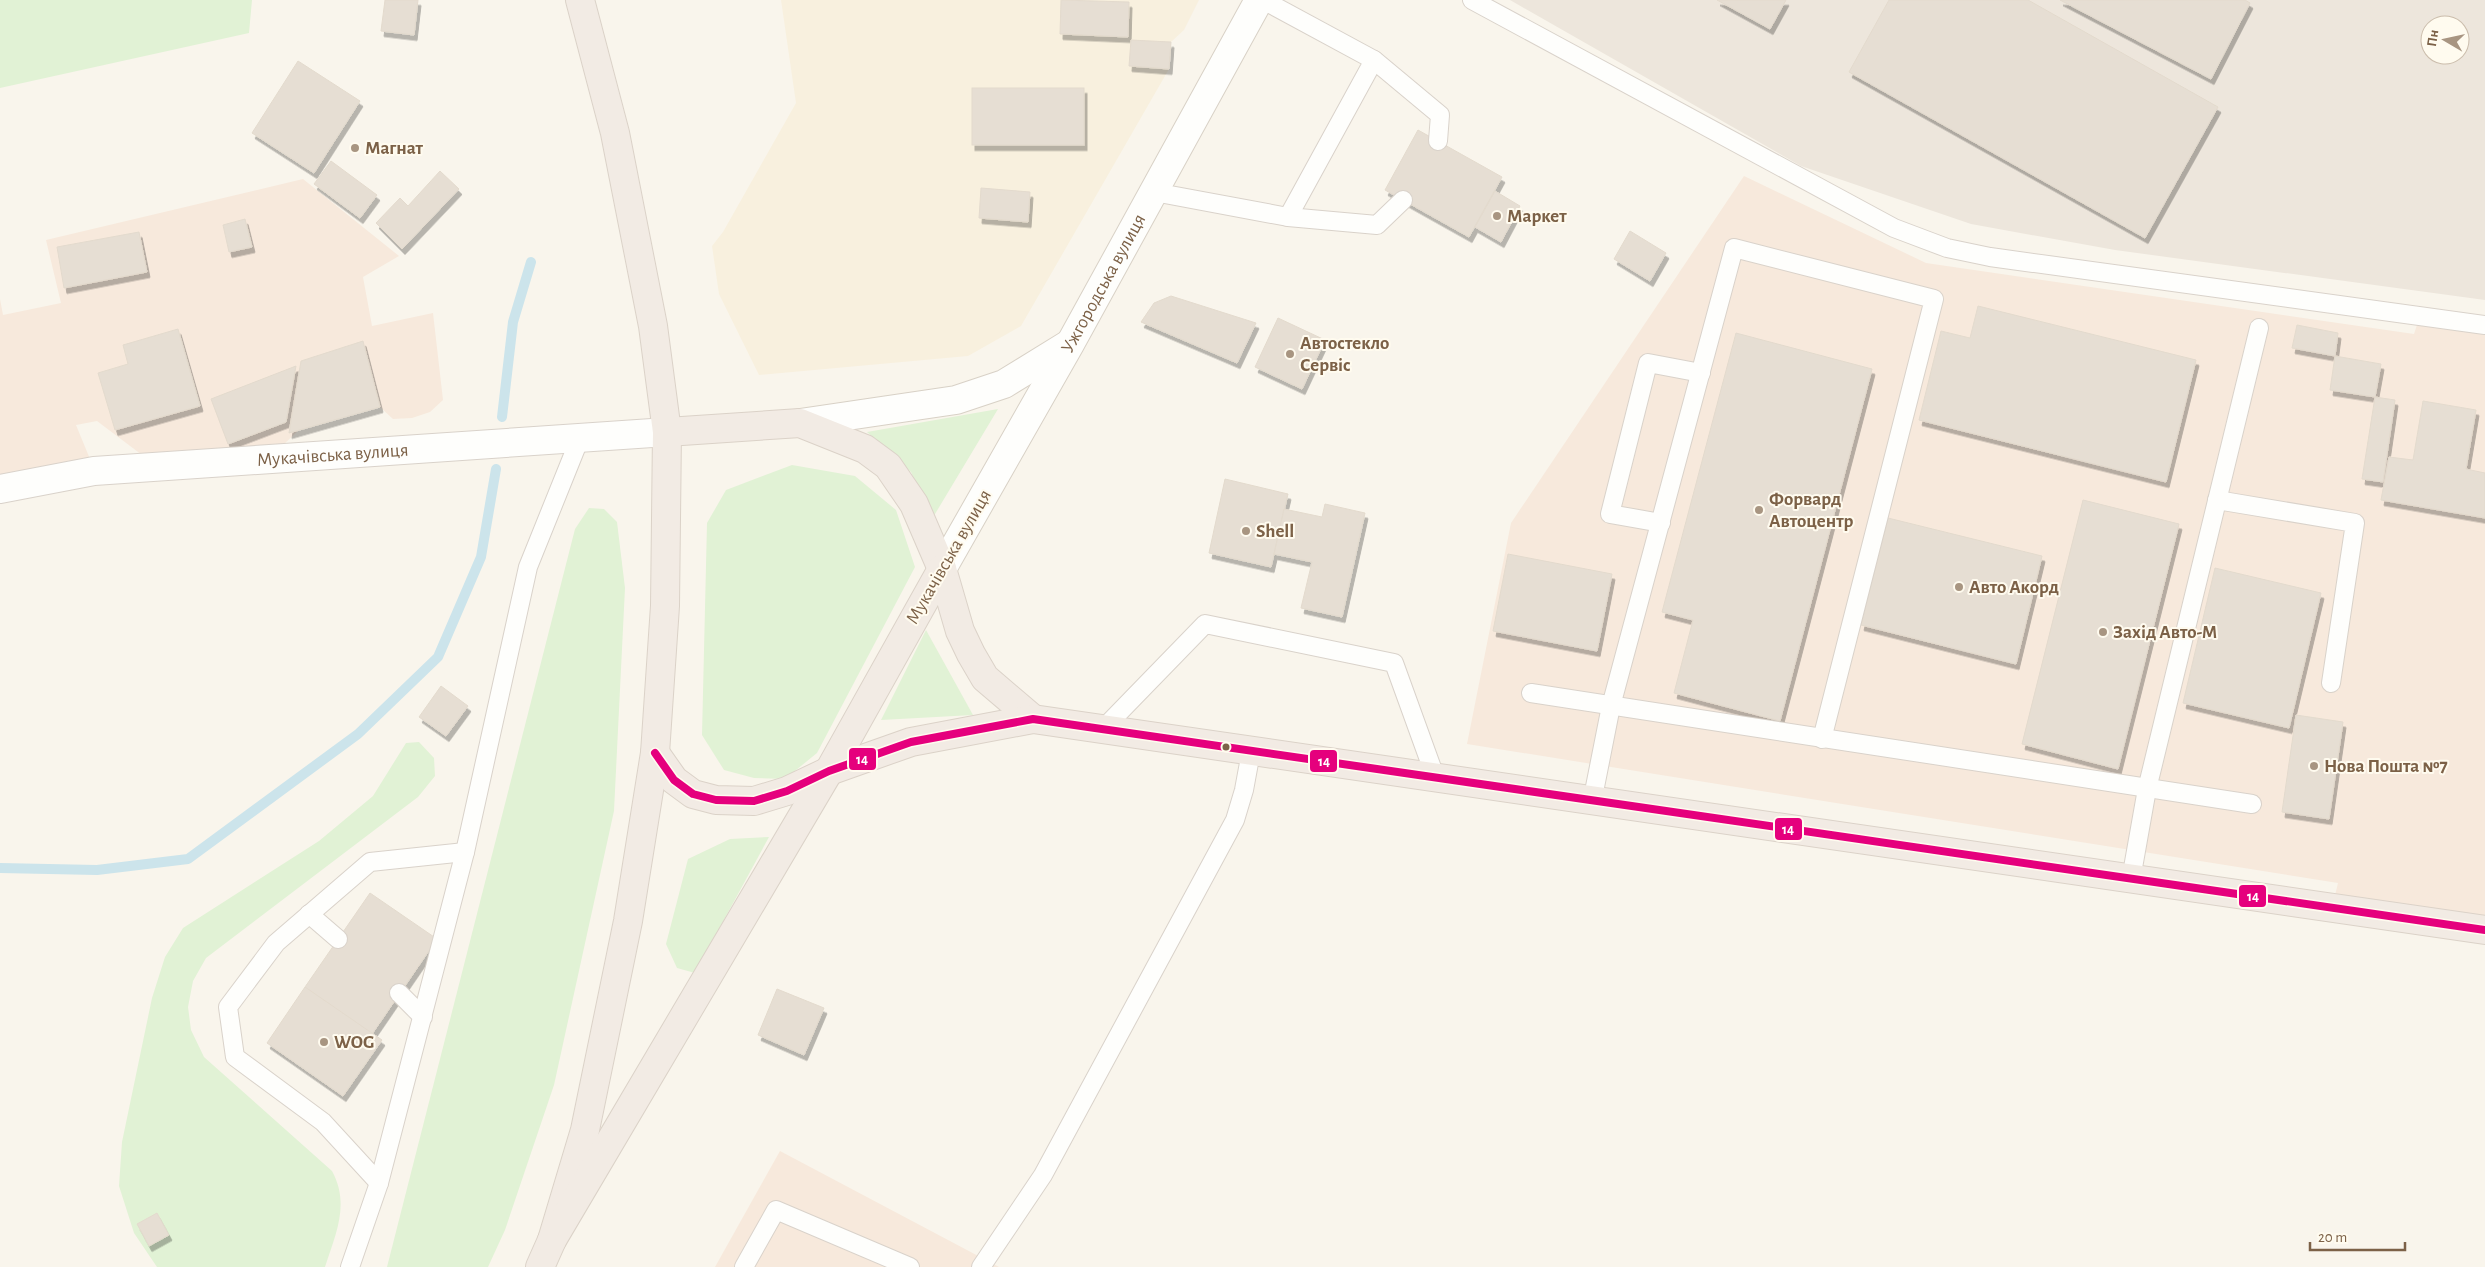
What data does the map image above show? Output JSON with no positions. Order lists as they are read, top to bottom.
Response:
{
  "streets": {
    "highway": ["Мукачівська вулиця"],
    "main road": ["Ужгородська вулиця"]
  },
  "crossings": [
    ["Ужгородська вулиця", "Мукачівська вулиця"]
  ],
  "places": [
    "Магнат",
    "Маркет",
    "Автостекло Сервіс",
    "Форвард Автоцентр",
    "Shell",
    "Авто Акорд",
    "Захід Авто-М",
    "Нова Пошта №7",
    "WOG"
  ],
  "lines": ["transit line 14"],
  "scale_bar": "20 m",
  "north": "left"
}
